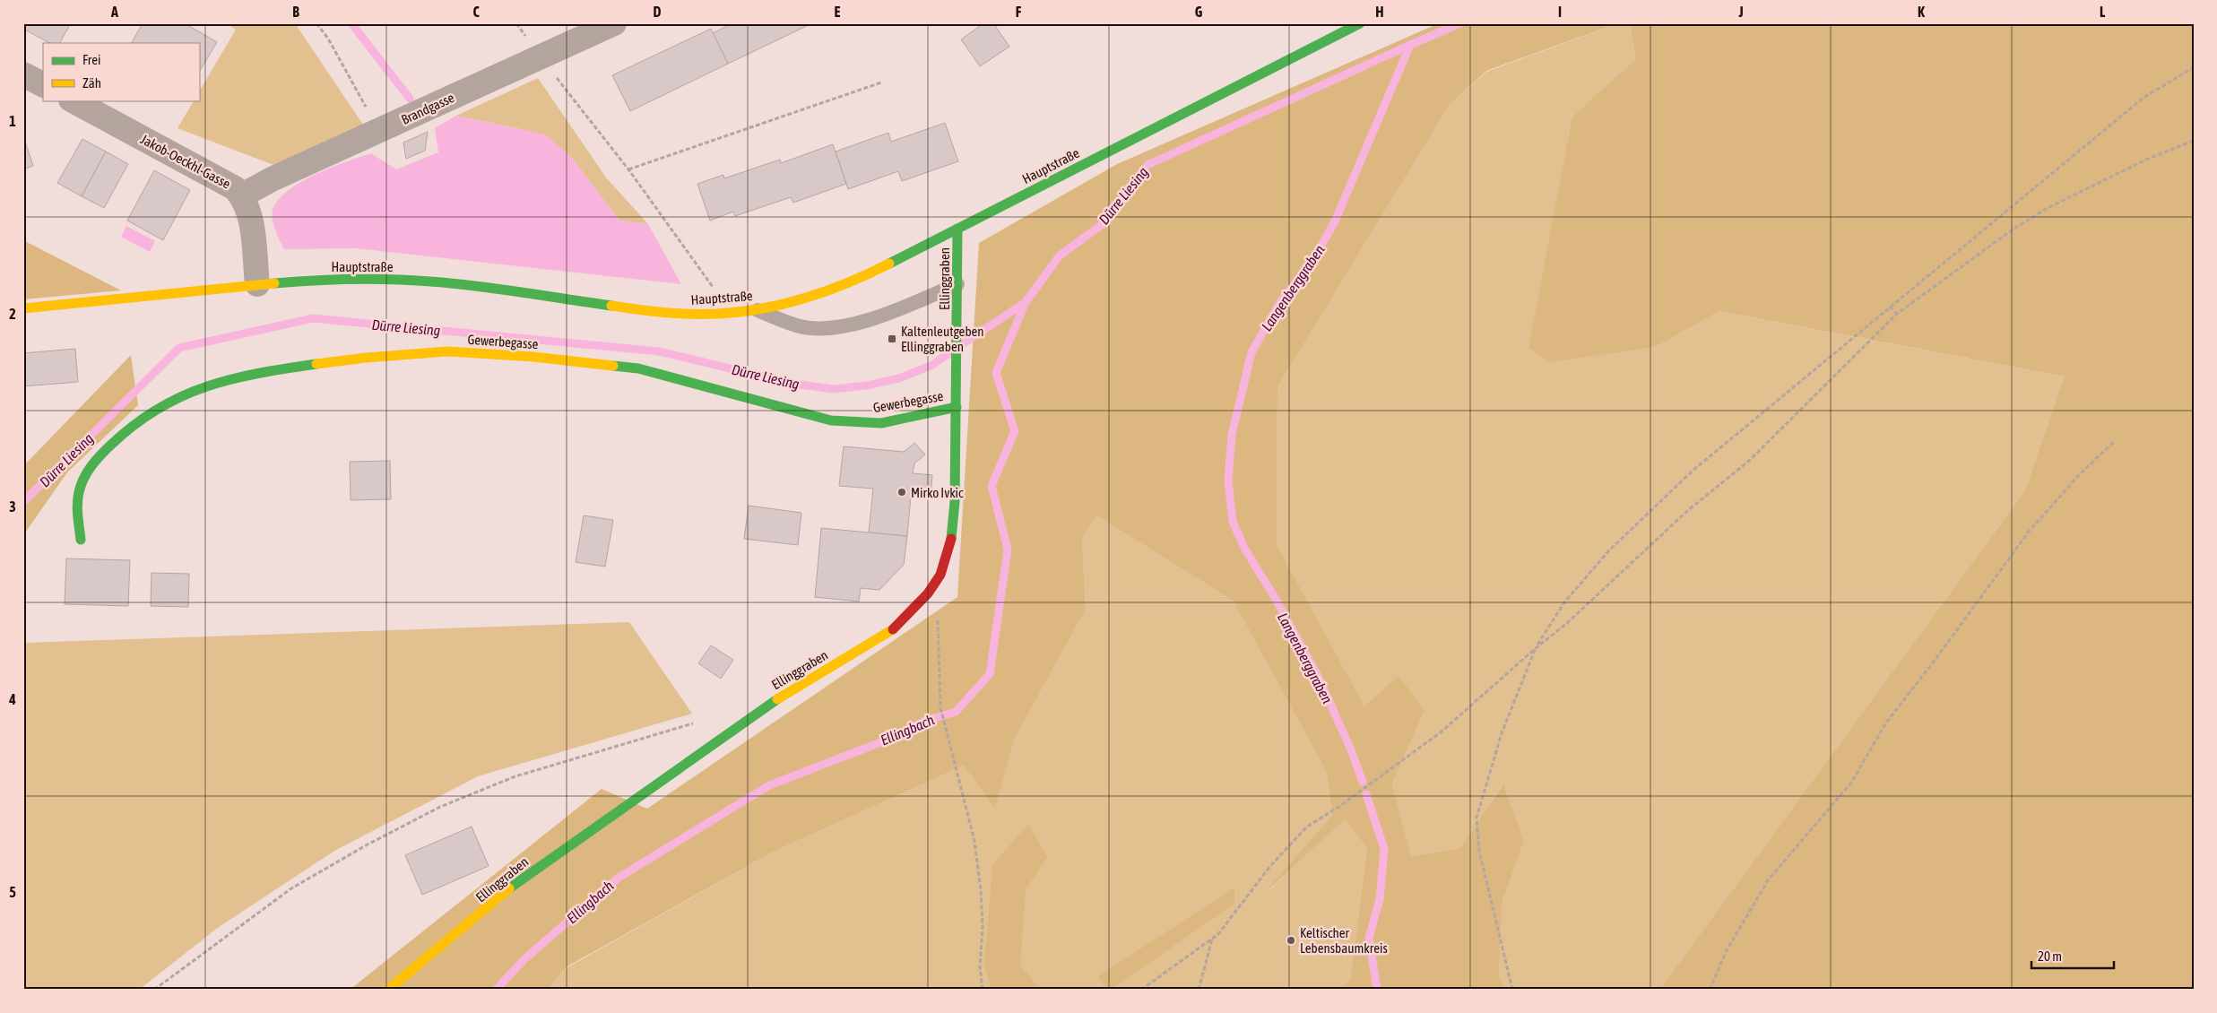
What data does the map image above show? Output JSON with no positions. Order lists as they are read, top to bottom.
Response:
{
  "streets": {
    "street": [
      "Brandgasse",
      "Jakob-Oeckhl-Gasse",
      "Hauptstraße",
      "Ellinggraben",
      "Gewerbegasse"
    ]
  },
  "crossings": [
    ["Brandgasse", "Jakob-Oeckhl-Gasse"],
    ["Jakob-Oeckhl-Gasse", "Hauptstraße"],
    ["Hauptstraße", "Ellinggraben"],
    ["Ellinggraben", "Gewerbegasse"]
  ],
  "water": ["Dürre Liesing", "Langenberggraben", "Ellingbach"],
  "places": {
    "transit": ["Kaltenleutgeben Ellinggraben"],
    "other": ["Mirko Ivkic", "Keltischer Lebensbaumkreis"]
  },
  "legend": ["Frei", "Zäh"],
  "scale_bar": "20 m",
  "grid": {
    "columns": [
      "A",
      "B",
      "C",
      "D",
      "E",
      "F",
      "G",
      "H",
      "I",
      "J",
      "K",
      "L"
    ],
    "rows": [
      "1",
      "2",
      "3",
      "4",
      "5"
    ]
  }
}
